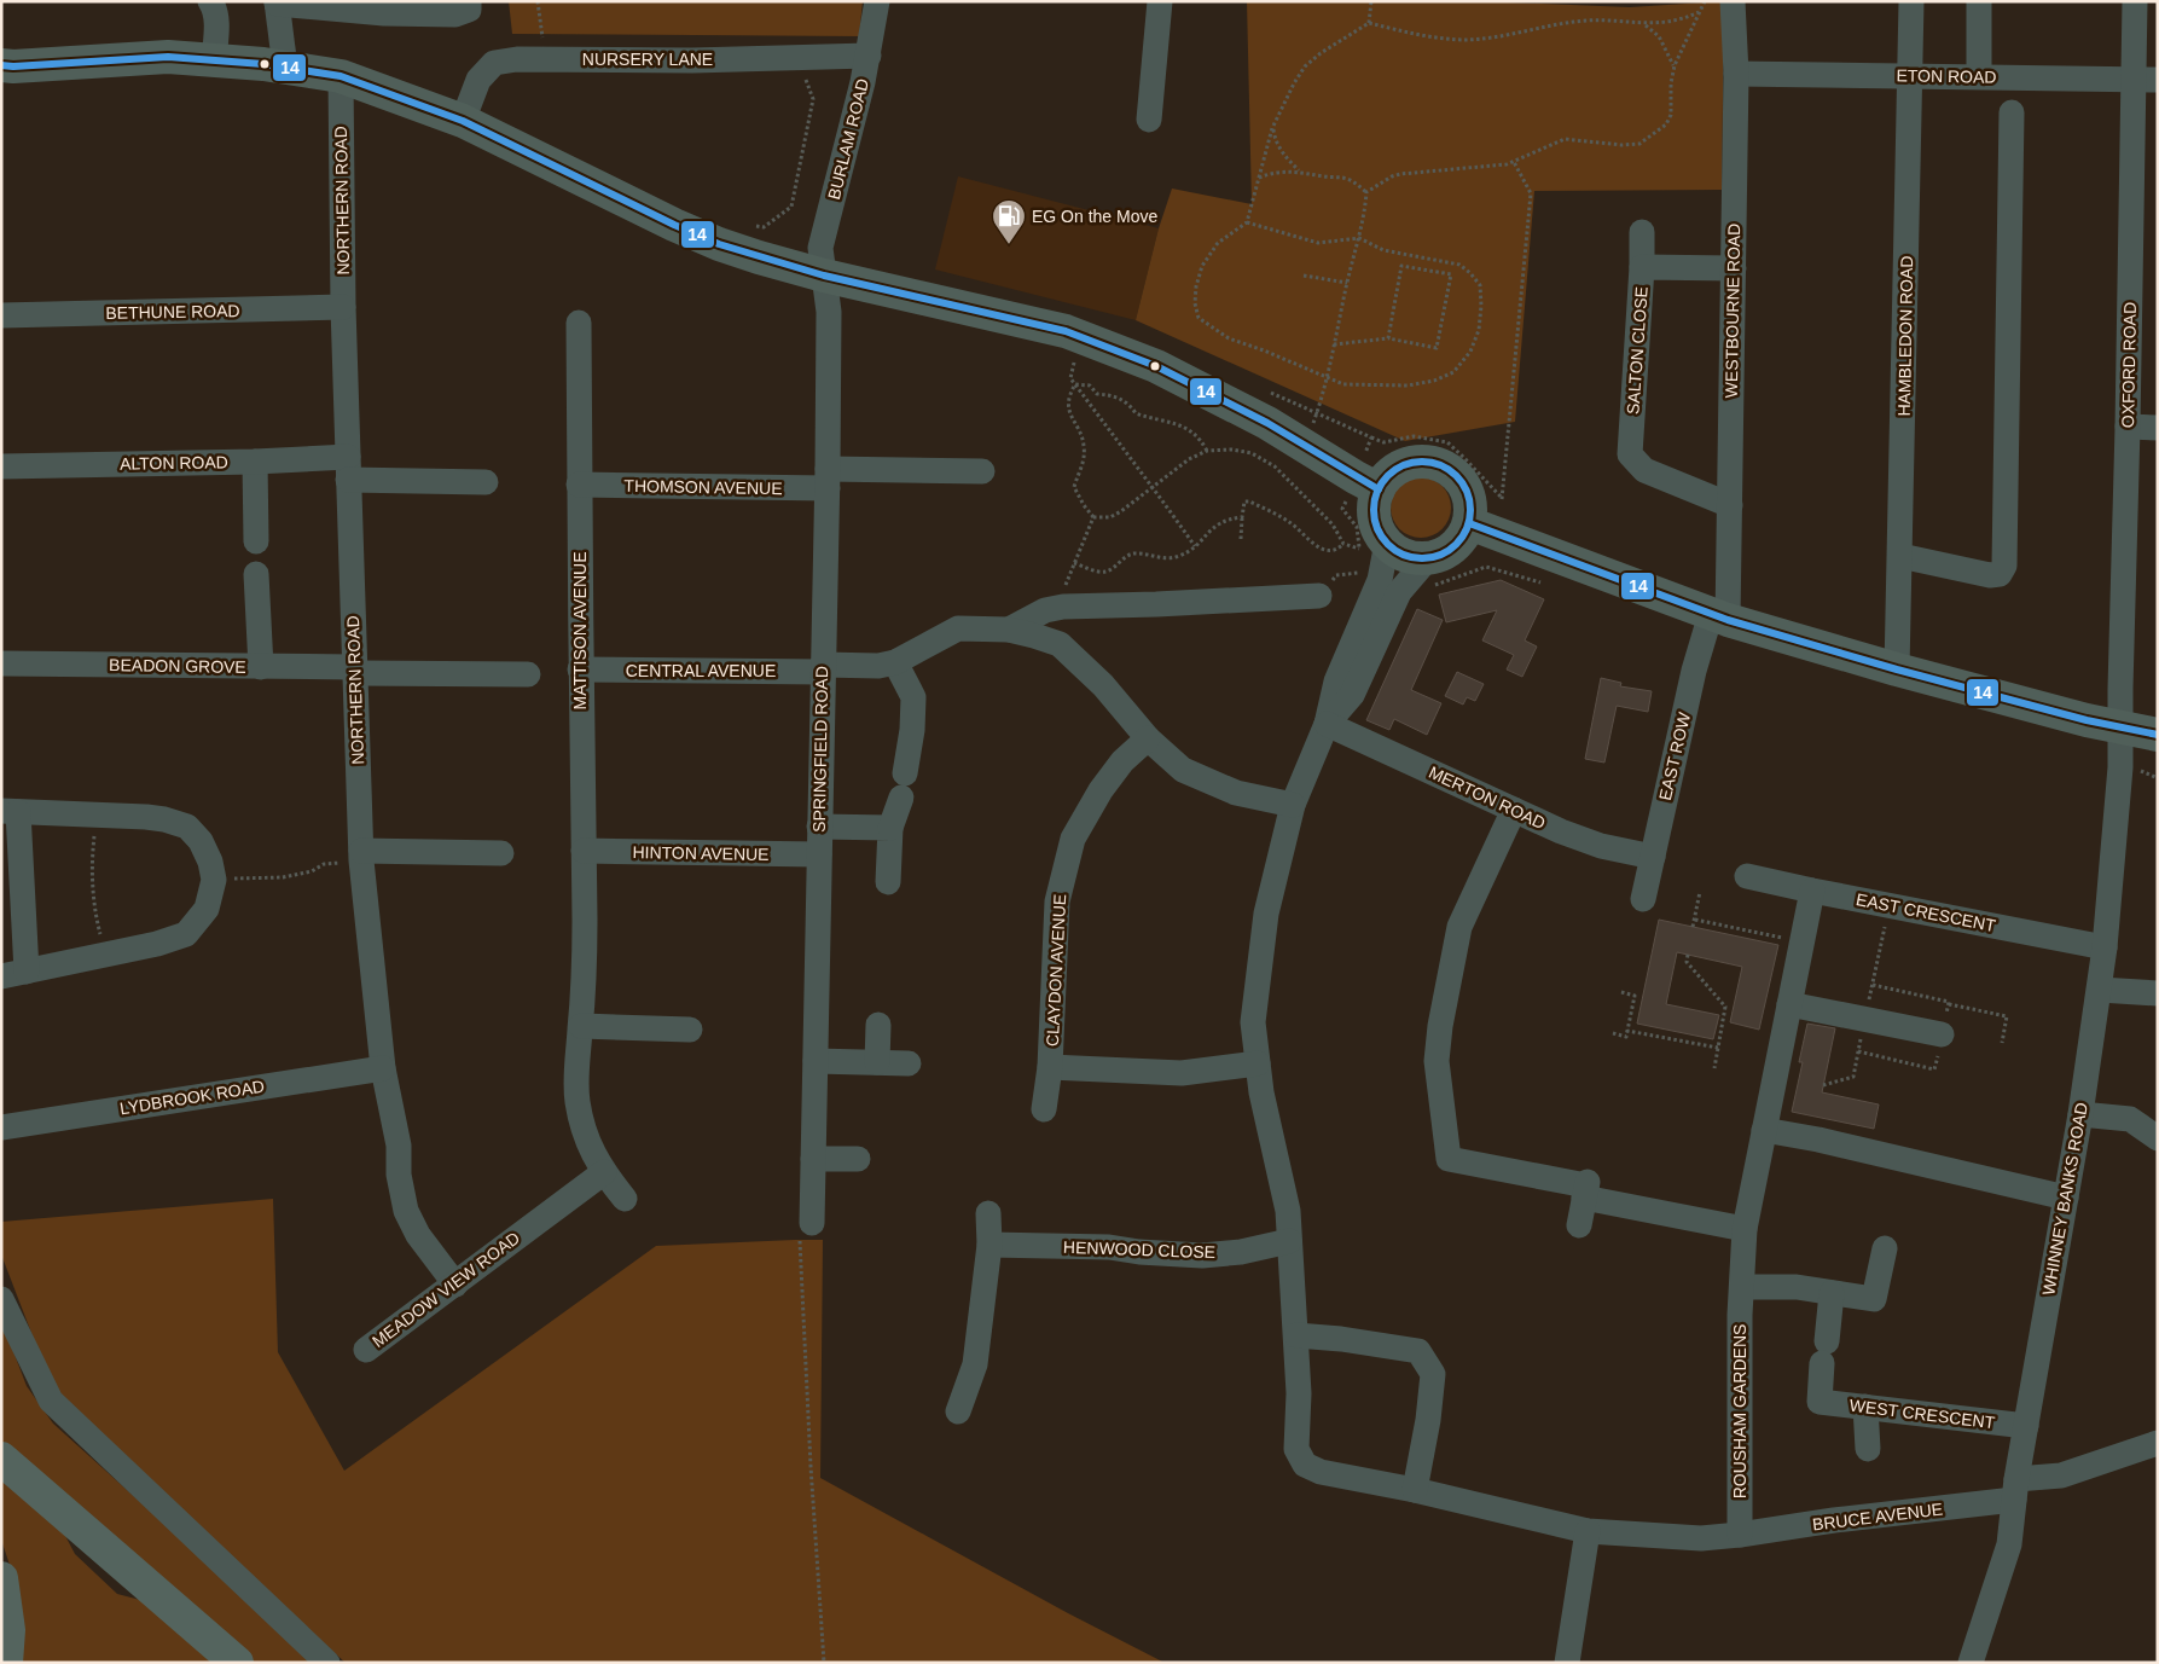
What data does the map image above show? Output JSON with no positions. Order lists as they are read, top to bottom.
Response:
{
  "streets": {
    "street": [
      "NURSERY LANE",
      "ETON ROAD",
      "BURLAM ROAD",
      "NORTHERN ROAD",
      "WESTBOURNE ROAD",
      "BETHUNE ROAD",
      "HAMBLEDON ROAD",
      "SALTON CLOSE",
      "OXFORD ROAD",
      "ALTON ROAD",
      "THOMSON AVENUE",
      "MATTISON AVENUE",
      "BEADON GROVE",
      "CENTRAL AVENUE",
      "SPRINGFIELD ROAD",
      "EAST ROW",
      "MERTON ROAD",
      "HINTON AVENUE",
      "EAST CRESCENT",
      "CLAYDON AVENUE",
      "LYDBROOK ROAD",
      "WHINNEY BANKS ROAD",
      "HENWOOD CLOSE",
      "MEADOW VIEW ROAD",
      "ROUSHAM GARDENS",
      "WEST CRESCENT",
      "BRUCE AVENUE"
    ]
  },
  "crossings": [
    ["NURSERY LANE", "BURLAM ROAD"],
    ["ETON ROAD", "WESTBOURNE ROAD"],
    ["ETON ROAD", "HAMBLEDON ROAD"],
    ["ETON ROAD", "OXFORD ROAD"],
    ["BURLAM ROAD", "SPRINGFIELD ROAD"],
    ["NORTHERN ROAD", "BETHUNE ROAD"],
    ["NORTHERN ROAD", "ALTON ROAD"],
    ["NORTHERN ROAD", "BEADON GROVE"],
    ["NORTHERN ROAD", "LYDBROOK ROAD"],
    ["NORTHERN ROAD", "MEADOW VIEW ROAD"],
    ["WESTBOURNE ROAD", "SALTON CLOSE"],
    ["WESTBOURNE ROAD", "EAST ROW"],
    ["OXFORD ROAD", "WHINNEY BANKS ROAD"],
    ["THOMSON AVENUE", "MATTISON AVENUE"],
    ["THOMSON AVENUE", "SPRINGFIELD ROAD"],
    ["MATTISON AVENUE", "CENTRAL AVENUE"],
    ["MATTISON AVENUE", "HINTON AVENUE"],
    ["MATTISON AVENUE", "MEADOW VIEW ROAD"],
    ["CENTRAL AVENUE", "SPRINGFIELD ROAD"],
    ["SPRINGFIELD ROAD", "HINTON AVENUE"],
    ["EAST ROW", "MERTON ROAD"],
    ["MERTON ROAD", "BRUCE AVENUE"],
    ["EAST CRESCENT", "WHINNEY BANKS ROAD"],
    ["EAST CRESCENT", "ROUSHAM GARDENS"],
    ["CLAYDON AVENUE", "BRUCE AVENUE"],
    ["WHINNEY BANKS ROAD", "WEST CRESCENT"],
    ["WHINNEY BANKS ROAD", "BRUCE AVENUE"],
    ["HENWOOD CLOSE", "BRUCE AVENUE"],
    ["ROUSHAM GARDENS", "BRUCE AVENUE"]
  ],
  "places": {
    "fuel station": ["EG On the Move"]
  },
  "lines": ["transit line 14"]
}
